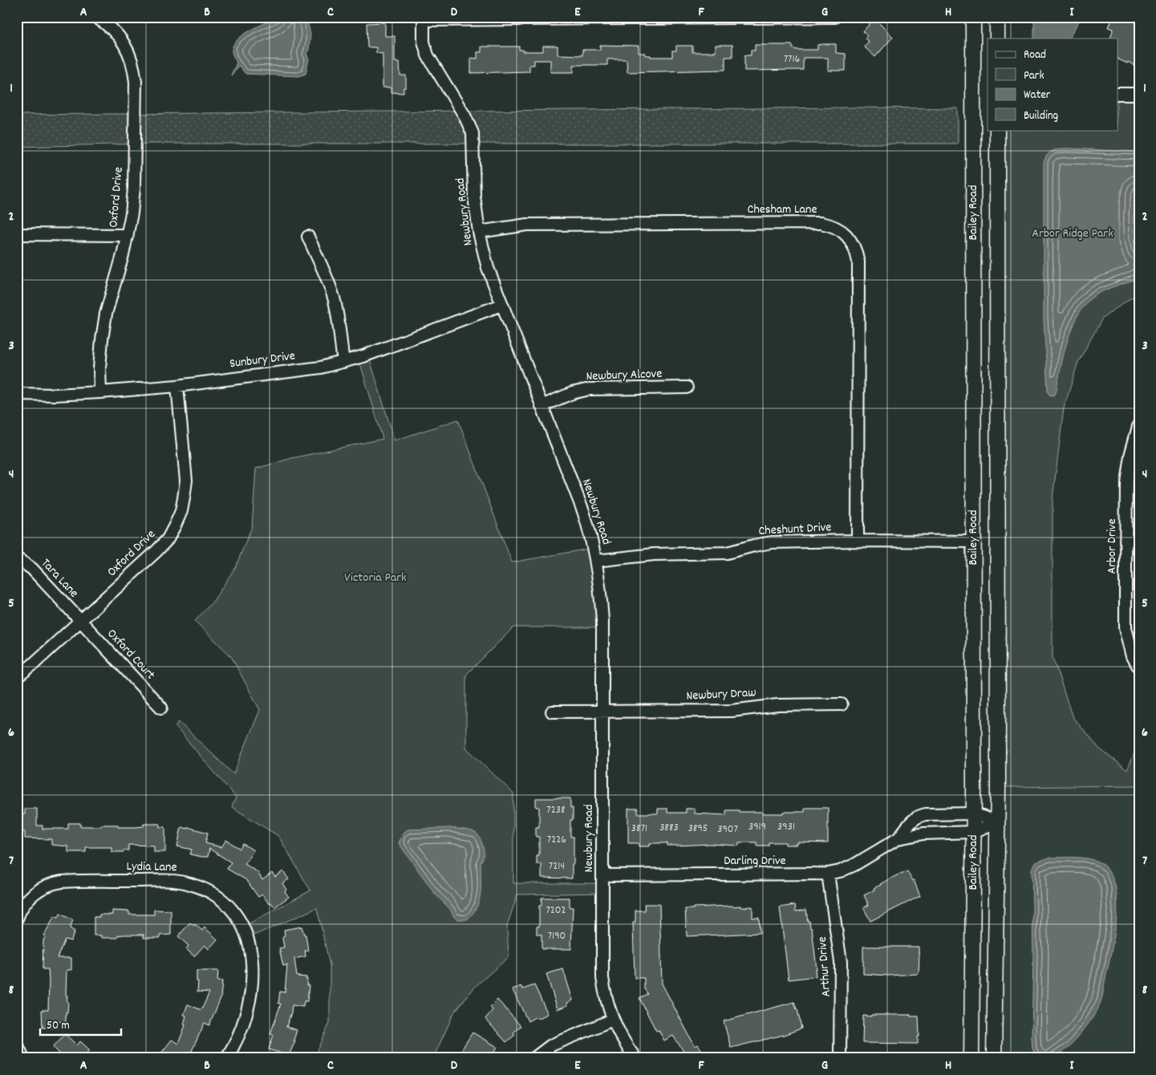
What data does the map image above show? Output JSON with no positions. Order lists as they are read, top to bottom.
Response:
{
  "streets": {
    "main road": ["Bailey Road"],
    "street": [
      "Oxford Drive",
      "Chesham Lane",
      "Newbury Road",
      "Sunbury Drive",
      "Newbury Alcove",
      "Cheshunt Drive",
      "Arbor Drive",
      "Tara Lane",
      "Oxford Court",
      "Newbury Draw",
      "Darling Drive",
      "Lydia Lane",
      "Arthur Drive"
    ]
  },
  "crossings": [
    ["Oxford Drive", "Sunbury Drive"],
    ["Oxford Drive", "Tara Lane"],
    ["Oxford Drive", "Oxford Court"],
    ["Chesham Lane", "Newbury Road"],
    ["Chesham Lane", "Cheshunt Drive"],
    ["Newbury Road", "Sunbury Drive"],
    ["Newbury Road", "Newbury Alcove"],
    ["Newbury Road", "Cheshunt Drive"],
    ["Newbury Road", "Newbury Draw"],
    ["Newbury Road", "Darling Drive"],
    ["Bailey Road", "Cheshunt Drive"],
    ["Bailey Road", "Darling Drive"],
    ["Tara Lane", "Oxford Court"],
    ["Darling Drive", "Arthur Drive"]
  ],
  "parks": ["Arbor Ridge Park", "Victoria Park"],
  "house_numbers": [
    "7716",
    "7238",
    "3919",
    "3931",
    "3883",
    "3871",
    "3895",
    "3907",
    "7226",
    "7214",
    "7202",
    "7190"
  ],
  "legend": [
    "Road",
    "Park",
    "Water",
    "Building"
  ],
  "scale_bar": "50 m",
  "grid": {
    "columns": [
      "A",
      "B",
      "C",
      "D",
      "E",
      "F",
      "G",
      "H",
      "I"
    ],
    "rows": [
      "1",
      "2",
      "3",
      "4",
      "5",
      "6",
      "7",
      "8"
    ]
  }
}
